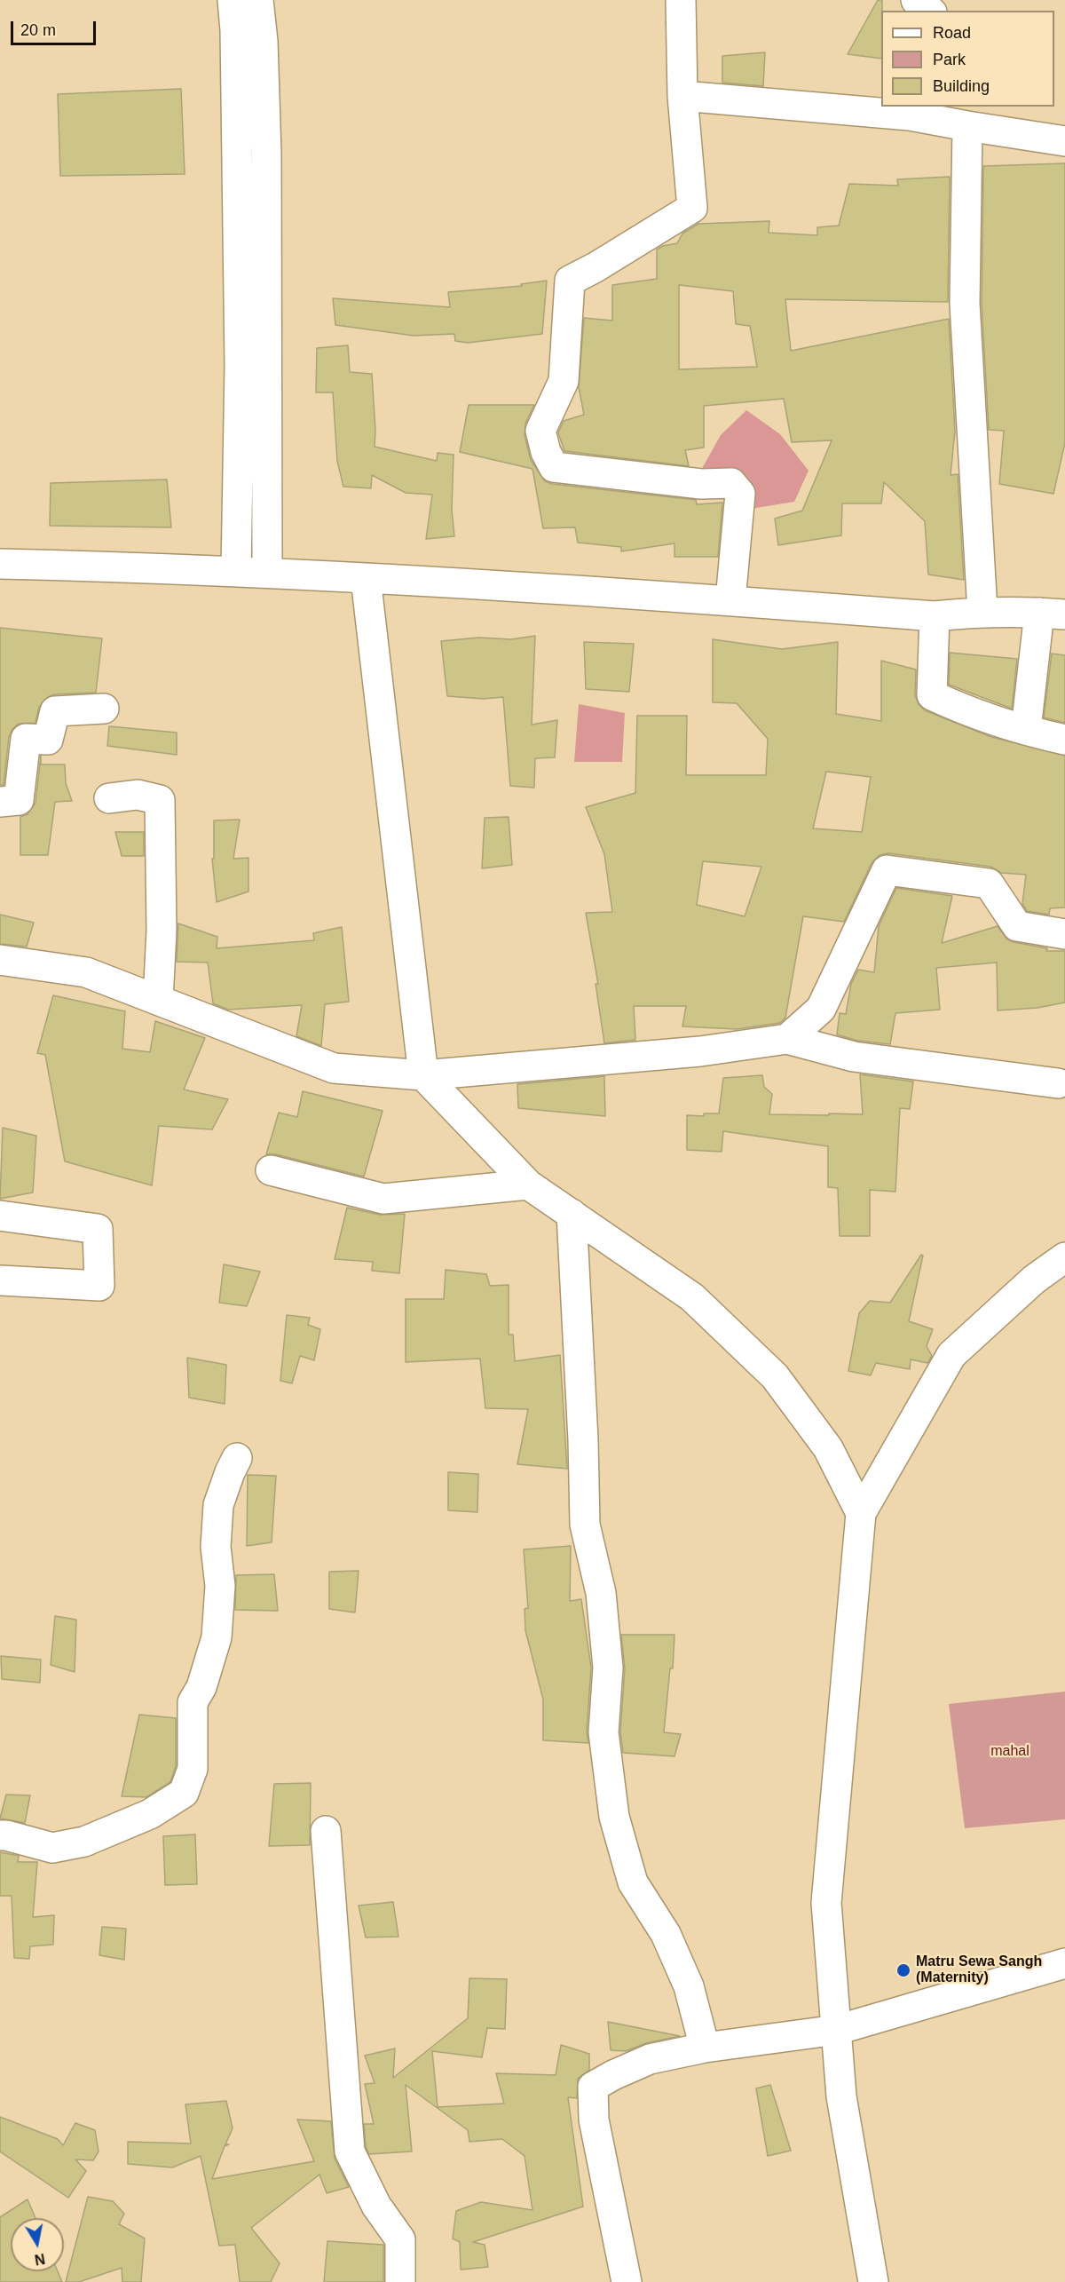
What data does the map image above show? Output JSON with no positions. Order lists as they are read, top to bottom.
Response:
{
  "parks": ["mahal"],
  "places": ["Matru Sewa Sangh (Maternity)"],
  "legend": ["Road", "Park", "Building"],
  "scale_bar": "20 m",
  "north": "bottom"
}
